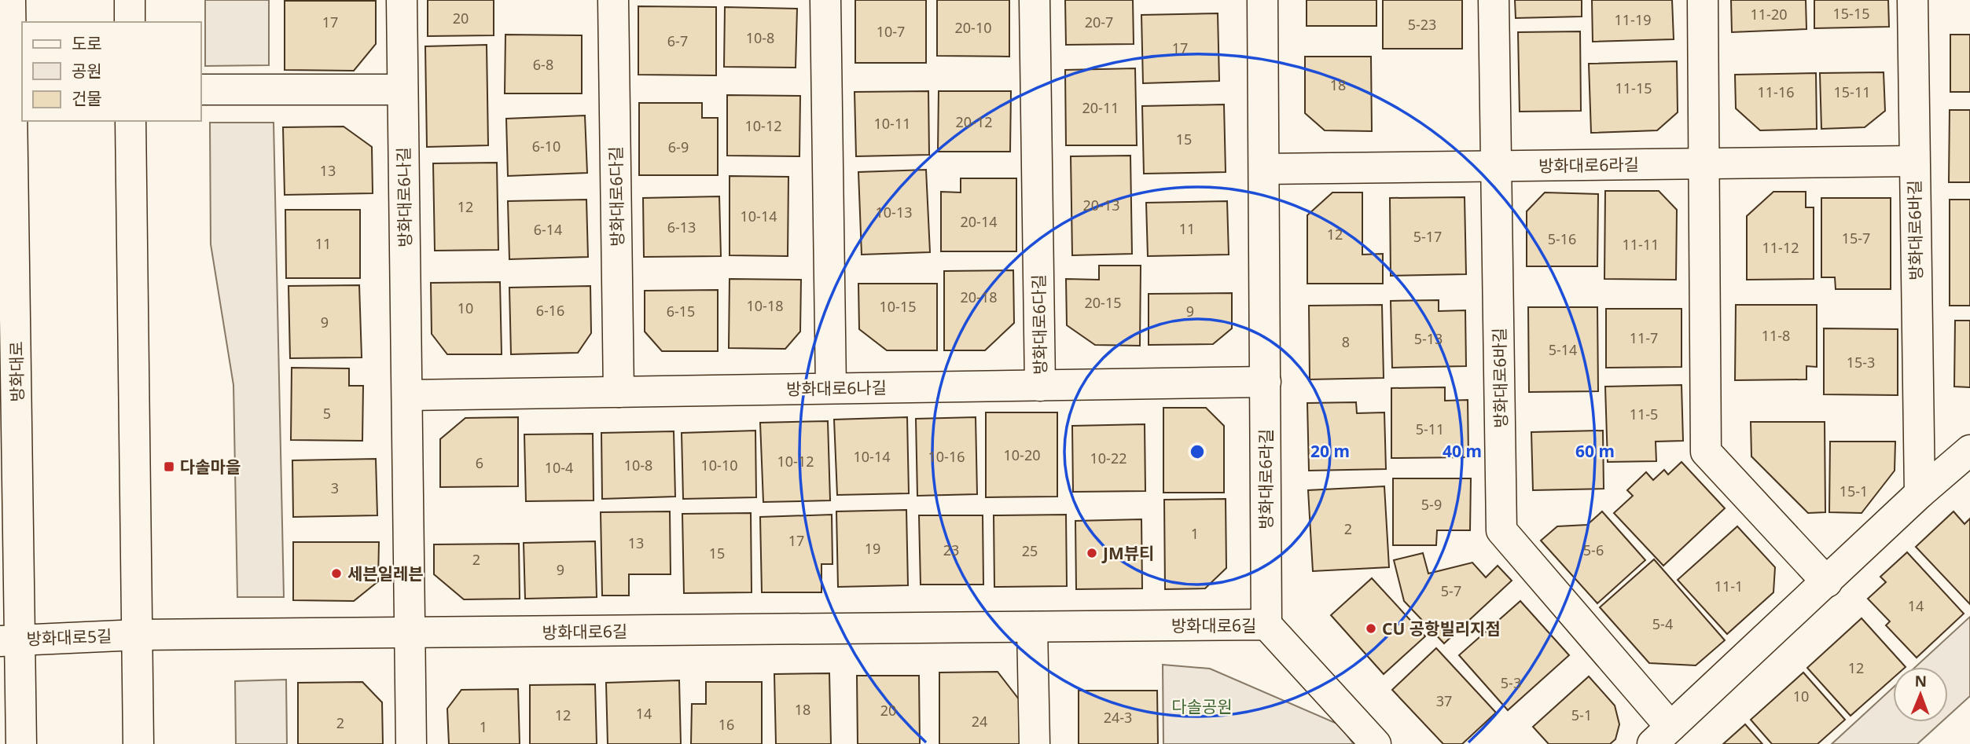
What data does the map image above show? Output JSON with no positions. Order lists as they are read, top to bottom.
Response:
{
  "streets": {
    "street": [
      "방화대로6라길",
      "방화대로6다길",
      "방화대로6나길",
      "방화대로6바길",
      "방화대로",
      "방화대로6길",
      "방화대로5길"
    ]
  },
  "crossings": [
    ["방화대로6라길", "방화대로6나길"],
    ["방화대로6라길", "방화대로6바길"],
    ["방화대로6라길", "방화대로6길"],
    ["방화대로6다길", "방화대로6나길"],
    ["방화대로6나길", "방화대로6길"],
    ["방화대로", "방화대로5길"],
    ["방화대로6길", "방화대로5길"]
  ],
  "parks": ["다솔공원"],
  "places": {
    "transit": ["다솔마을"],
    "other": ["JM뷰티", "세븐일레븐", "CU 공항빌리지점"]
  },
  "house_numbers": [
    "15-15",
    "11-20",
    "20",
    "11-19",
    "17",
    "20-7",
    "5-23",
    "20-10",
    "10-7",
    "10-8",
    "6-7",
    "17",
    "6-8",
    "18",
    "11-15",
    "11-16",
    "15-11",
    "20-11",
    "20-12",
    "10-11",
    "10-12",
    "15",
    "6-10",
    "6-9",
    "13",
    "20-13",
    "12",
    "10-13",
    "10-14",
    "20-14",
    "6-13",
    "11",
    "6-14",
    "12",
    "5-17",
    "15-7",
    "5-16",
    "11",
    "11-11",
    "11-12",
    "20-18",
    "20-15",
    "10-18",
    "10-15",
    "10",
    "6-16",
    "6-15",
    "9",
    "9",
    "11-8",
    "11-7",
    "5-13",
    "8",
    "5-14",
    "15-3",
    "5",
    "11-5",
    "5-11",
    "10-20",
    "10-14",
    "10-16",
    "10-22",
    "10-12",
    "6",
    "10-8",
    "10-10",
    "10-4",
    "3",
    "15-1",
    "5-9",
    "2",
    "1",
    "17",
    "13",
    "19",
    "23",
    "5-6",
    "25",
    "15",
    "2",
    "9",
    "11-1",
    "5-7",
    "14",
    "5-4",
    "12",
    "5-3",
    "10",
    "37",
    "18",
    "20",
    "14",
    "12",
    "5-1",
    "24-3",
    "24",
    "2",
    "16",
    "1"
  ],
  "legend": ["도로", "공원", "건물"],
  "north": "top",
  "rings": ["20 m", "40 m", "60 m"]
}
